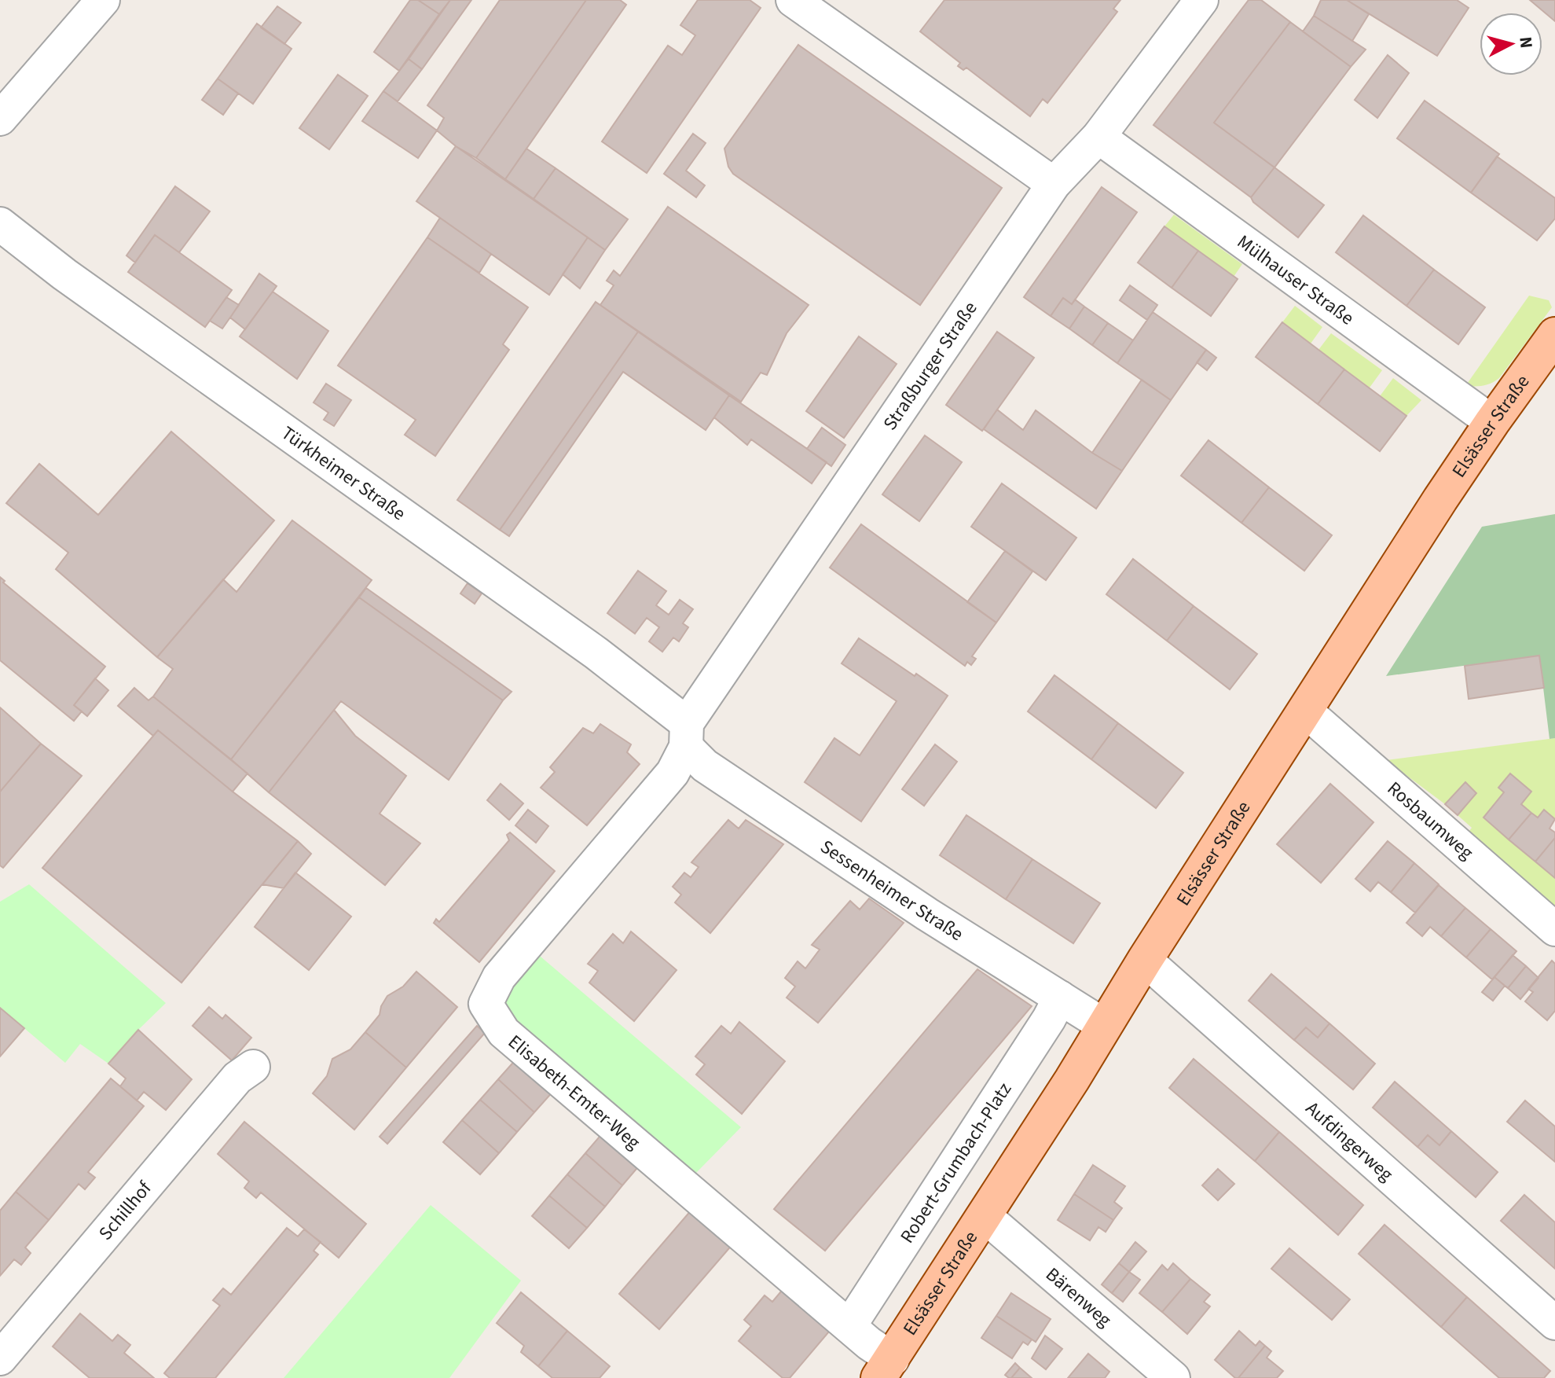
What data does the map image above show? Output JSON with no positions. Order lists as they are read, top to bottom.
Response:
{
  "streets": {
    "main road": ["Elsässer Straße"],
    "street": [
      "Mülhauser Straße",
      "Straßburger Straße",
      "Türkheimer Straße",
      "Rosbaumweg",
      "Sessenheimer Straße",
      "Elisabeth-Emter-Weg",
      "Aufdingerweg",
      "Robert-Grumbach-Platz",
      "Schillhof",
      "Bärenweg"
    ]
  },
  "crossings": [
    ["Mülhauser Straße", "Straßburger Straße"],
    ["Mülhauser Straße", "Elsässer Straße"],
    ["Straßburger Straße", "Türkheimer Straße"],
    ["Straßburger Straße", "Sessenheimer Straße"],
    ["Straßburger Straße", "Elisabeth-Emter-Weg"],
    ["Elsässer Straße", "Rosbaumweg"],
    ["Elsässer Straße", "Sessenheimer Straße"],
    ["Elsässer Straße", "Elisabeth-Emter-Weg"],
    ["Elsässer Straße", "Aufdingerweg"],
    ["Elsässer Straße", "Bärenweg"],
    ["Türkheimer Straße", "Sessenheimer Straße"],
    ["Türkheimer Straße", "Elisabeth-Emter-Weg"],
    ["Sessenheimer Straße", "Elisabeth-Emter-Weg"],
    ["Sessenheimer Straße", "Robert-Grumbach-Platz"],
    ["Elisabeth-Emter-Weg", "Robert-Grumbach-Platz"]
  ],
  "north": "right"
}
